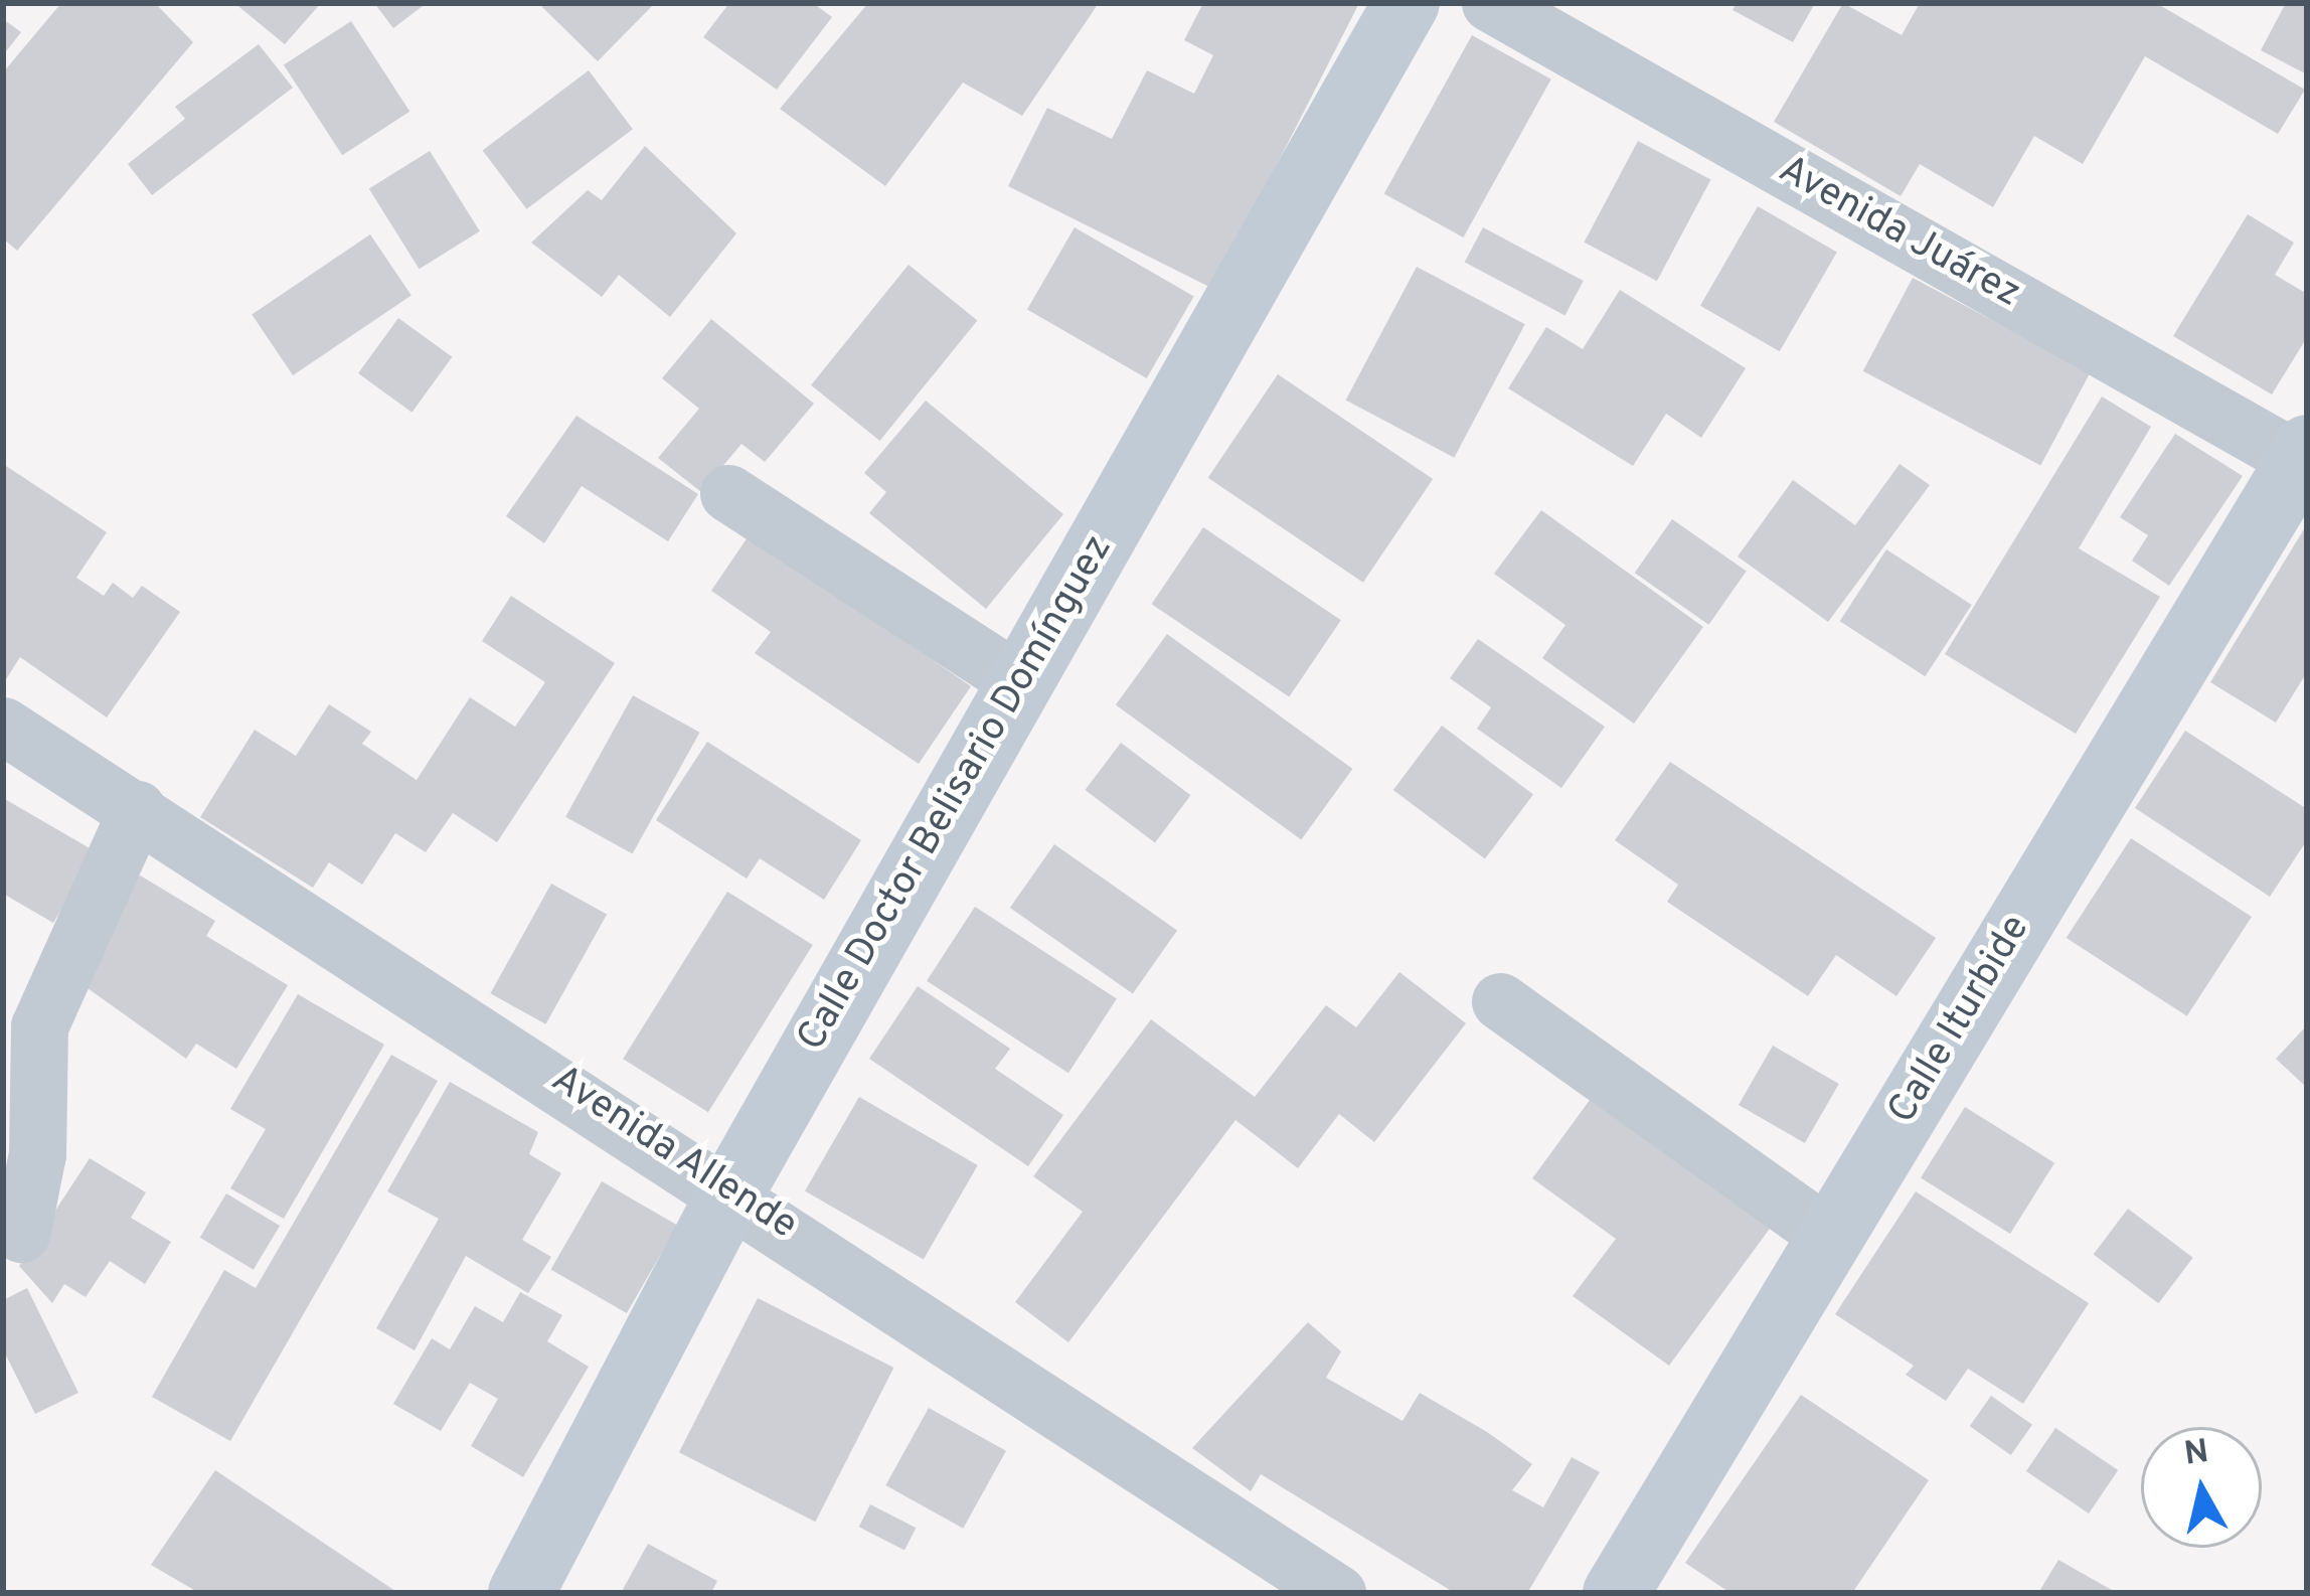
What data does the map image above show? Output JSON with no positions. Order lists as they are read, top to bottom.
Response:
{
  "streets": {
    "street": [
      "Avenida Juárez",
      "Calle Doctor Belisario Domínguez",
      "Calle Iturbide",
      "Avenida Allende"
    ]
  },
  "crossings": [
    ["Avenida Juárez", "Calle Iturbide"],
    ["Calle Doctor Belisario Domínguez", "Avenida Allende"]
  ],
  "north": "top"
}
